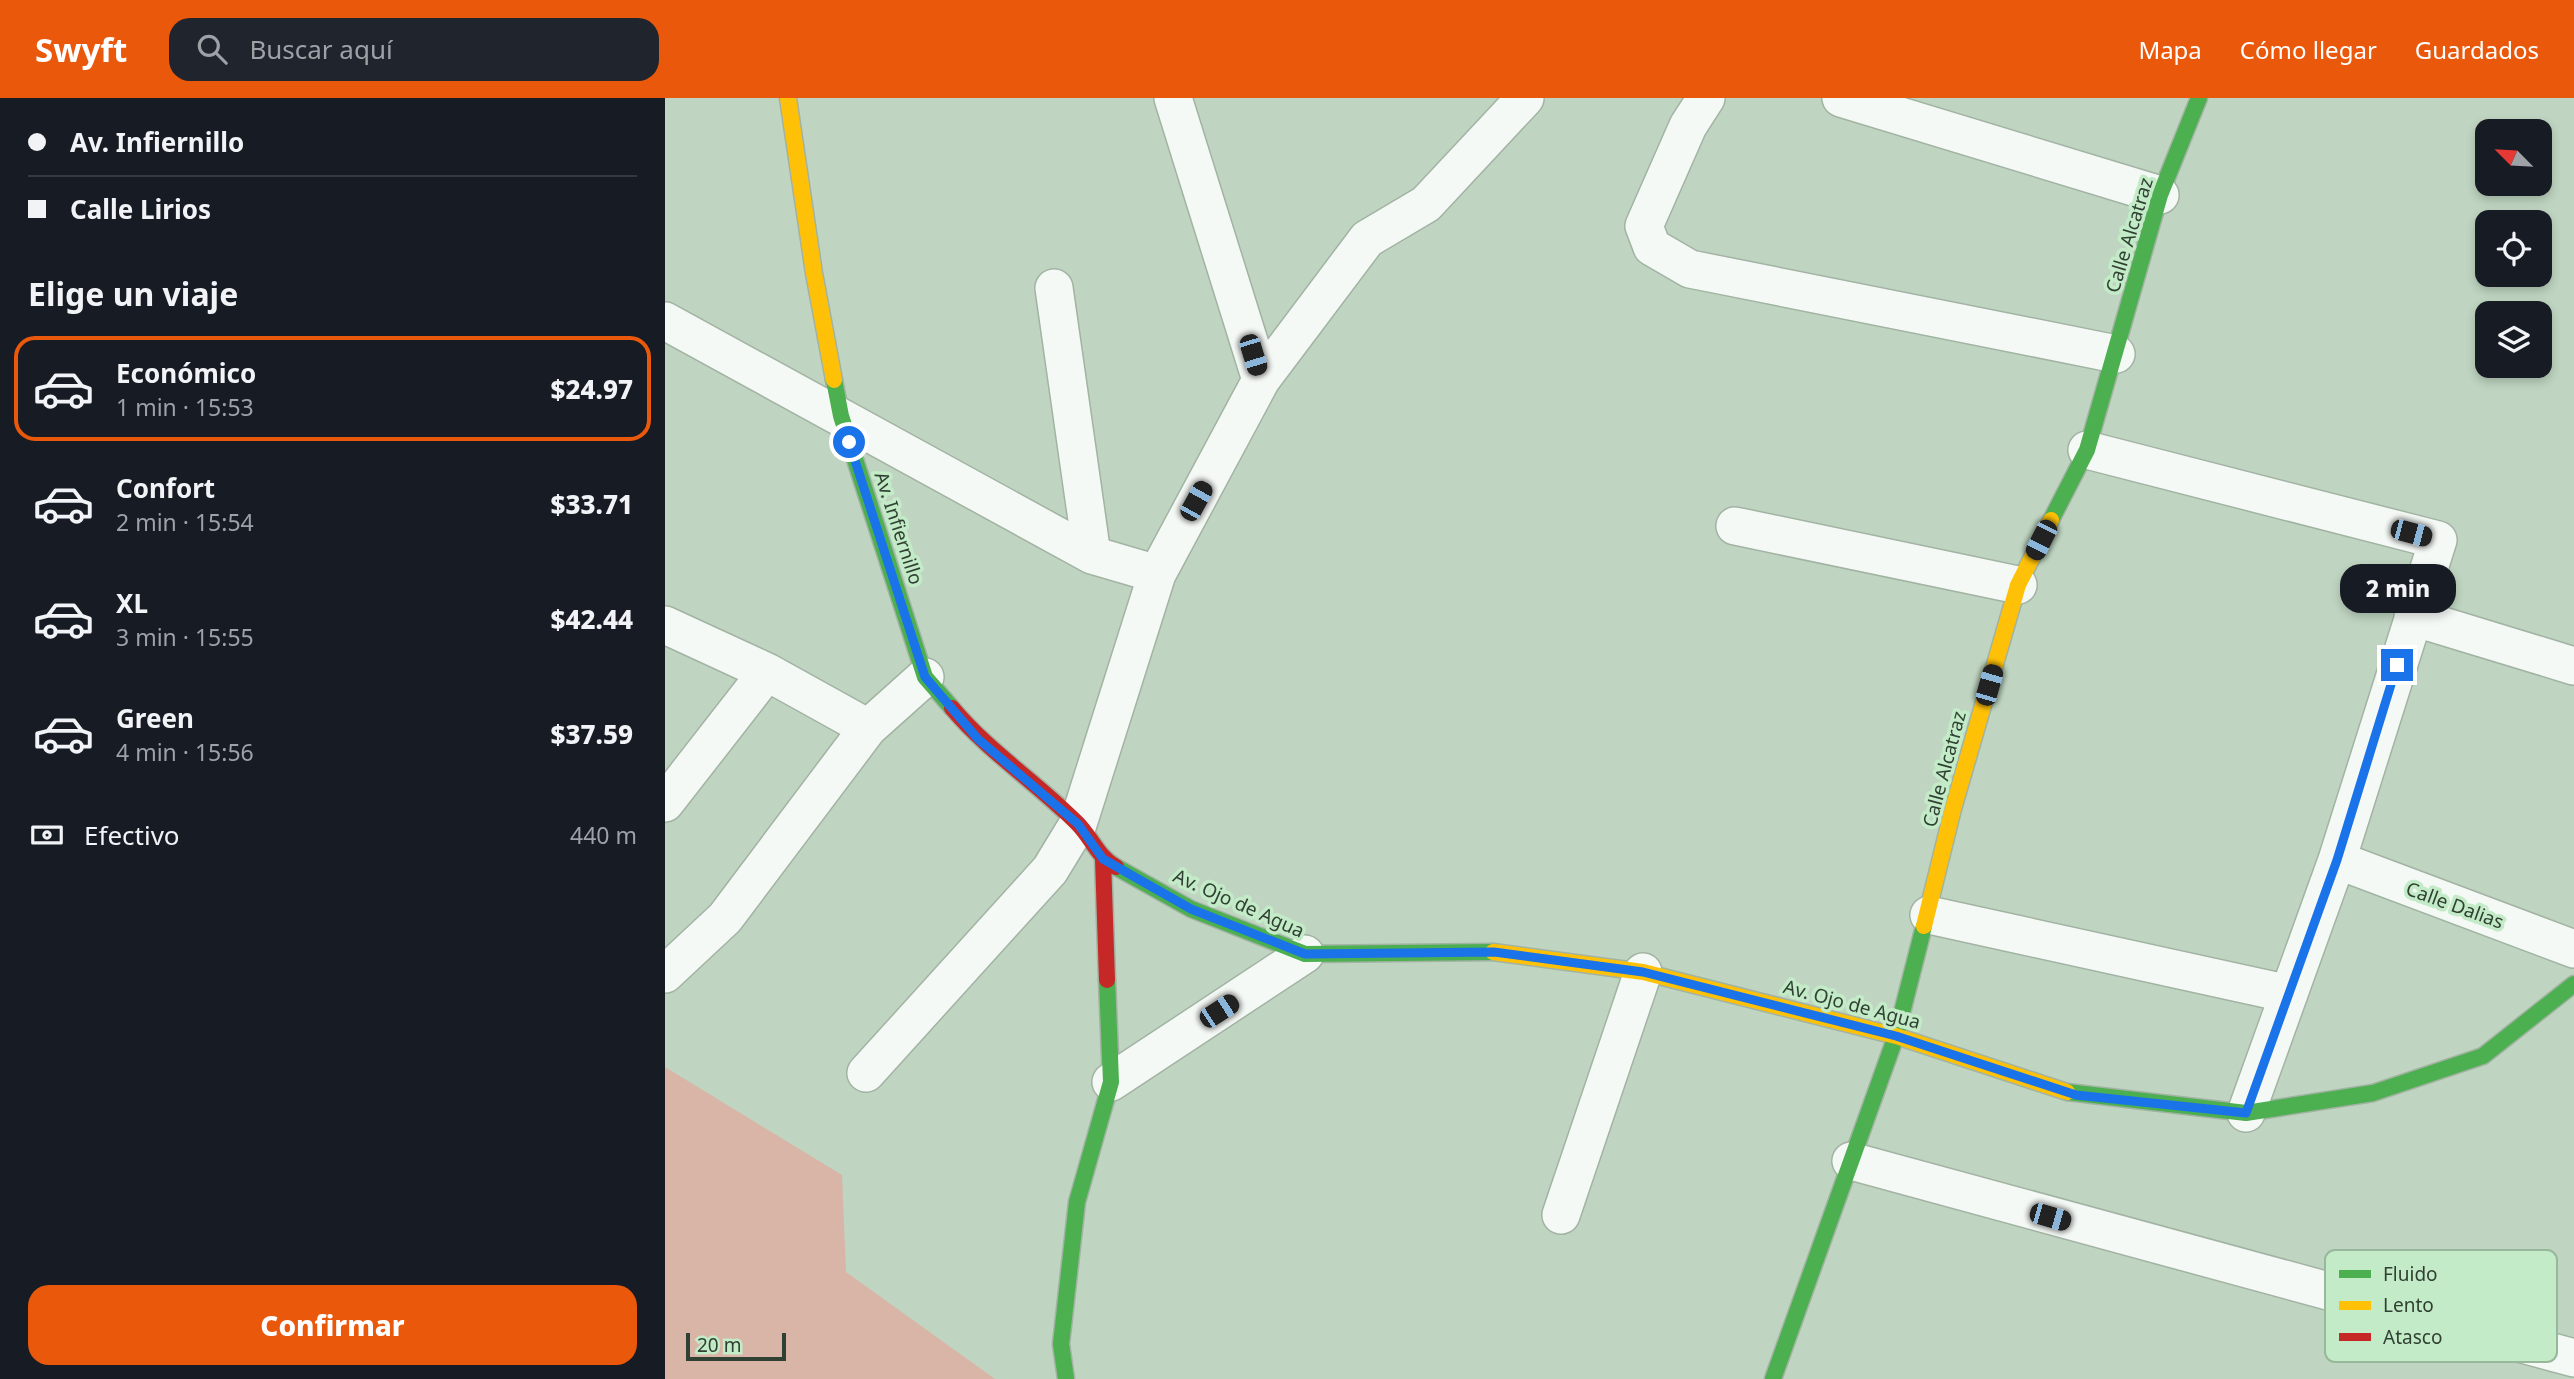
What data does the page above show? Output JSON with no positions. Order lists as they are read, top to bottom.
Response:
{
  "streets": {
    "street": [
      "Calle Alcatraz",
      "Av. Infiernillo",
      "Av. Ojo de Agua",
      "Calle Dalias"
    ]
  },
  "crossings": [
    ["Calle Alcatraz", "Av. Ojo de Agua"],
    ["Av. Infiernillo", "Av. Ojo de Agua"]
  ],
  "legend": ["Fluido", "Lento", "Atasco"],
  "scale_bar": "20 m",
  "north": "top left",
  "page": {
    "header": "Swyft",
    "search": "Buscar aquí",
    "nav": ["Mapa", "Cómo llegar", "Guardados"],
    "banner": ["Av. Infiernillo", "Calle Lirios"],
    "heading": "Elige un viaje",
    "list": [
      {
        "name": "Económico",
        "note": "1 min · 15:53",
        "value": "$24.97"
      },
      {
        "name": "Confort",
        "note": "2 min · 15:54",
        "value": "$33.71"
      },
      {
        "name": "XL",
        "note": "3 min · 15:55",
        "value": "$42.44"
      },
      {
        "name": "Green",
        "note": "4 min · 15:56",
        "value": "$37.59"
      }
    ],
    "bubble": "2 min",
    "pay": ["Efectivo", "440 m"],
    "buttons": "Confirmar",
    "scale": "20 m"
  }
}
